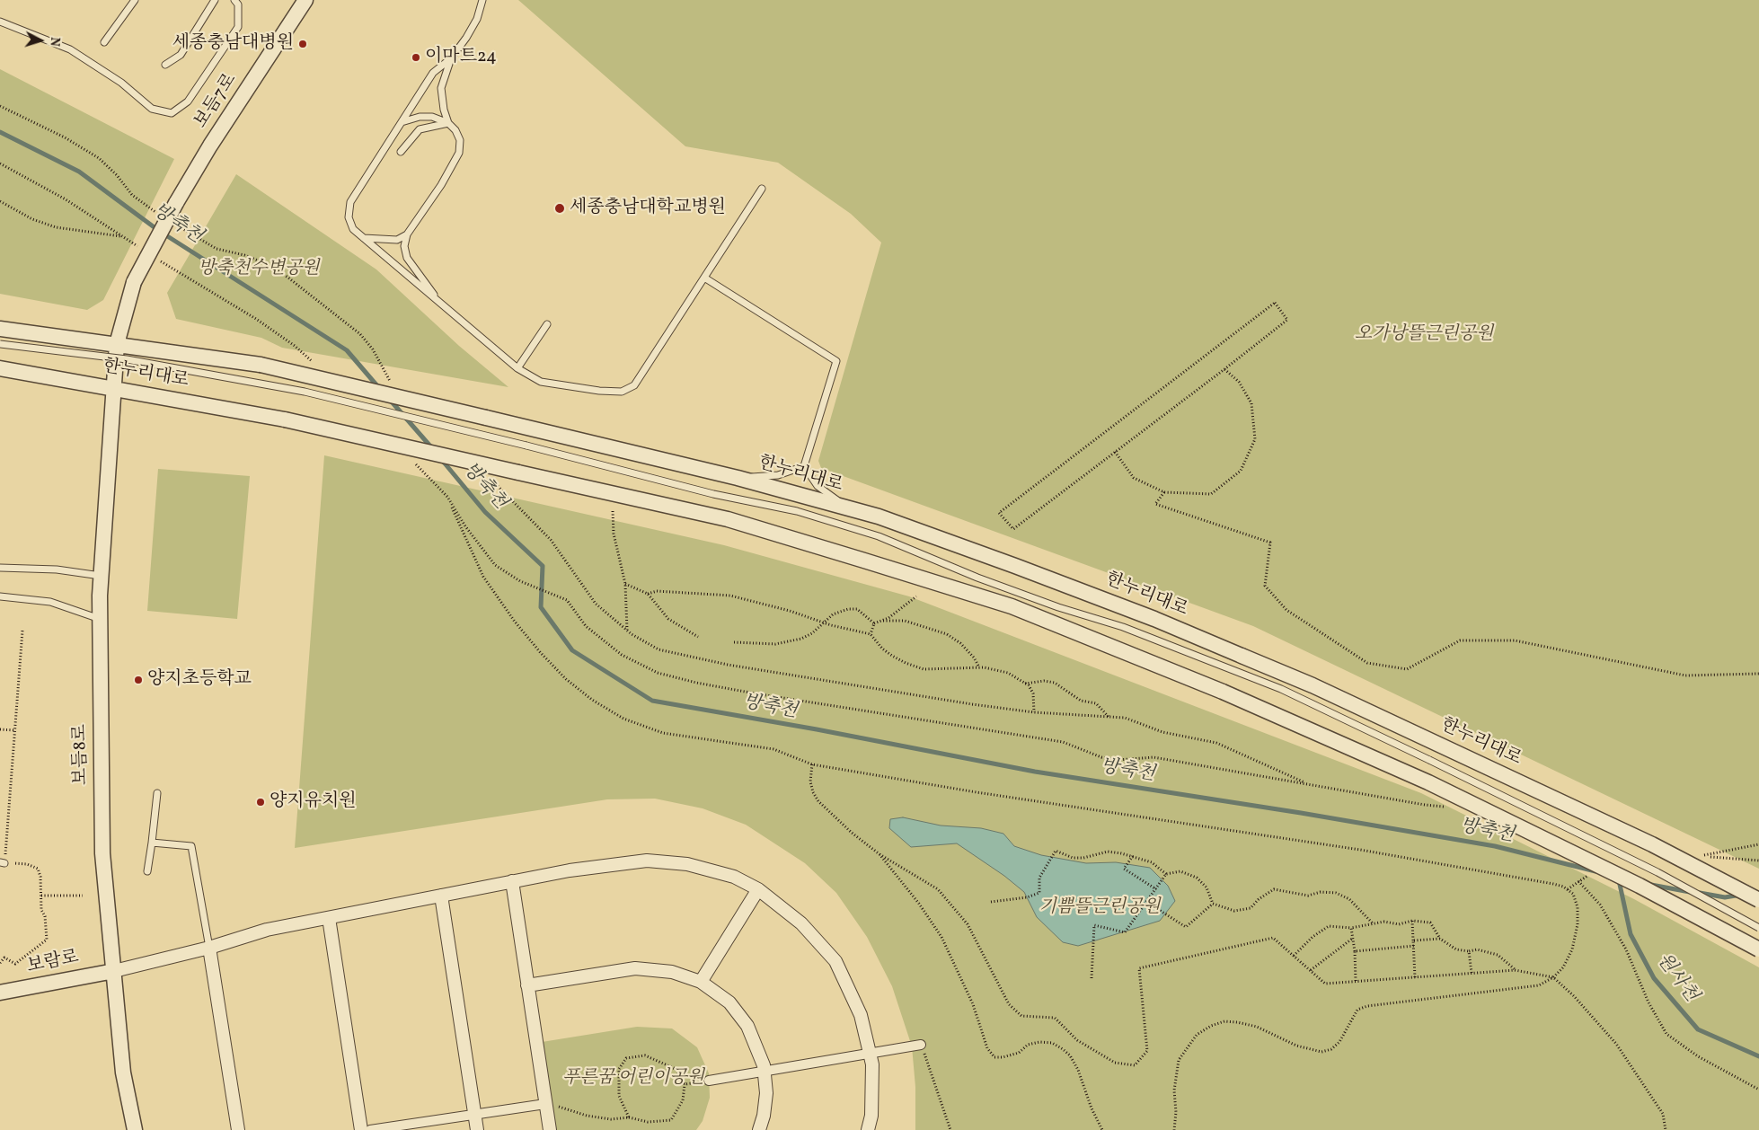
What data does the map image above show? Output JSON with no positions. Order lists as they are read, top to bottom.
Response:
{
  "streets": {
    "street": [
      "보듬7로",
      "한누리대로",
      "보듬8로",
      "보람로"
    ]
  },
  "crossings": [
    ["보듬7로", "한누리대로"],
    ["한누리대로", "보듬8로"],
    ["보듬8로", "보람로"]
  ],
  "water": ["방축천", "원사천"],
  "parks": [
    "방축천수변공원",
    "오가낭뜰근린공원",
    "기쁨뜰근린공원",
    "푸른꿈 어린이공원"
  ],
  "places": [
    "세종충남대병원",
    "이마트24",
    "세종충남대학교병원",
    "양지초등학교",
    "양지유치원"
  ],
  "north": "right"
}
